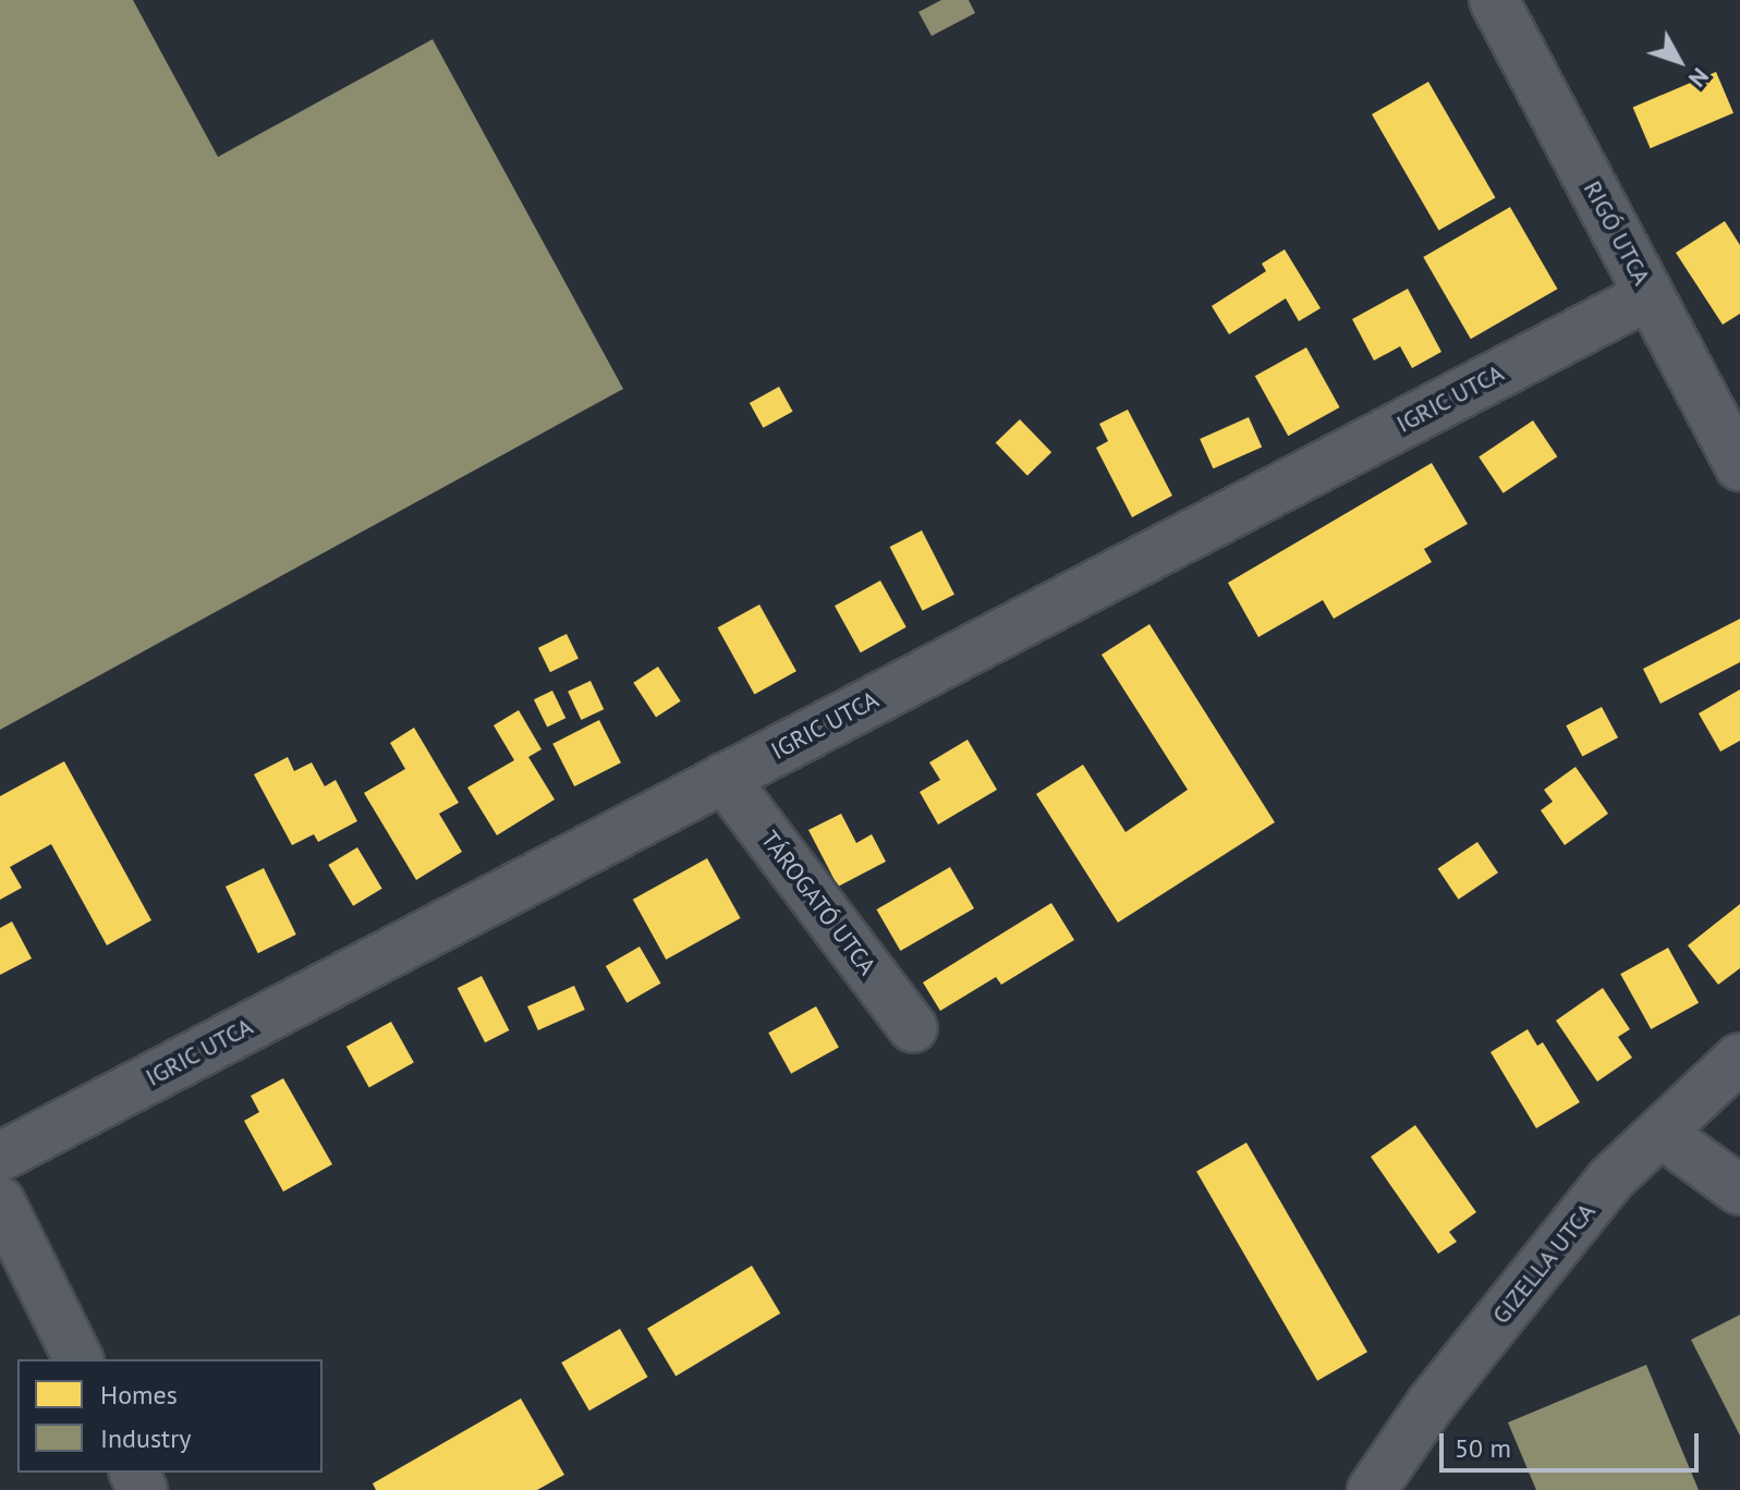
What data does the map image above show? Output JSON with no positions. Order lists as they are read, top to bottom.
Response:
{
  "streets": {
    "street": [
      "RIGÓ UTCA",
      "IGRIC UTCA",
      "TÁROGATÓ UTCA",
      "GIZELLA UTCA"
    ]
  },
  "crossings": [
    ["RIGÓ UTCA", "IGRIC UTCA"],
    ["IGRIC UTCA", "TÁROGATÓ UTCA"]
  ],
  "legend": ["Homes", "Industry"],
  "scale_bar": "50 m",
  "north": "bottom right"
}
